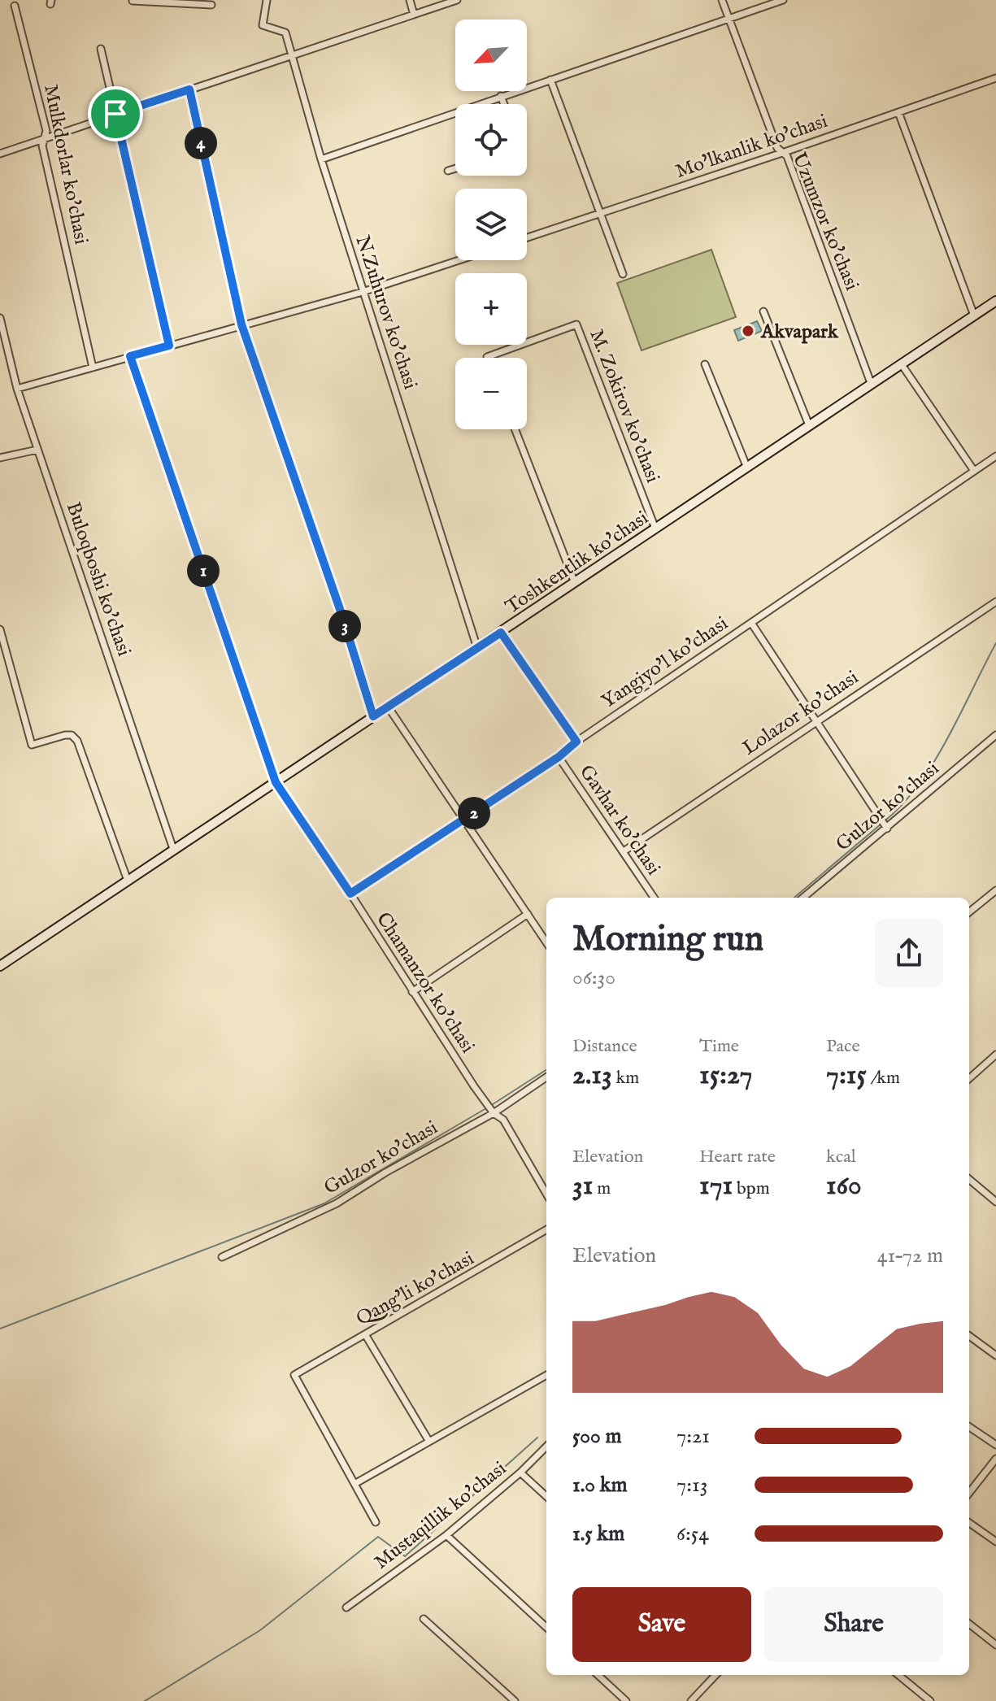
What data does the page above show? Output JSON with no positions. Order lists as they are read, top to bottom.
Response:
{
  "streets": {
    "main road": ["Toshkentlik ko'chasi"],
    "street": [
      "Mo'lkanlik ko'chasi",
      "Mulkdorlar ko'chasi",
      "Uzumzor ko'chasi",
      "N.Zuhurov ko'chasi",
      "M. Zokirov ko'chasi",
      "Buloqboshi ko'chasi",
      "Yangiyo'l ko'chasi",
      "Lolazor ko'chasi",
      "Gulzor ko'chasi",
      "Gavhar ko'chasi",
      "Chamanzor ko'chasi",
      "Qang'li ko'chasi",
      "Mustaqillik ko'chasi"
    ]
  },
  "crossings": [
    ["Mo'lkanlik ko'chasi", "Uzumzor ko'chasi"],
    ["Uzumzor ko'chasi", "Toshkentlik ko'chasi"],
    ["N.Zuhurov ko'chasi", "Toshkentlik ko'chasi"],
    ["M. Zokirov ko'chasi", "Toshkentlik ko'chasi"],
    ["Toshkentlik ko'chasi", "Buloqboshi ko'chasi"],
    ["Toshkentlik ko'chasi", "Gavhar ko'chasi"],
    ["Toshkentlik ko'chasi", "Chamanzor ko'chasi"],
    ["Yangiyo'l ko'chasi", "Gavhar ko'chasi"],
    ["Yangiyo'l ko'chasi", "Chamanzor ko'chasi"],
    ["Lolazor ko'chasi", "Gavhar ko'chasi"],
    ["Gulzor ko'chasi", "Chamanzor ko'chasi"]
  ],
  "places": ["Akvapark"],
  "north": "bottom left",
  "page": {
    "map_buttons": ["+", "−"],
    "pins": [
      "4",
      "1",
      "3",
      "2"
    ],
    "heading": ["Morning run", "06:30"],
    "stats": [
      ["Distance", "2.13 km"],
      ["Time", "15:27"],
      ["Pace", "7:15 /km"],
      ["Elevation", "31 m"],
      ["Heart rate", "171 bpm"],
      ["kcal", "160"]
    ],
    "chart": ["Elevation", "41–72 m"],
    "list": [
      {
        "name": "500 m",
        "note": "7:21"
      },
      {
        "name": "1.0 km",
        "note": "7:13"
      },
      {
        "name": "1.5 km",
        "note": "6:54"
      }
    ],
    "buttons": ["Save", "Share"]
  }
}
